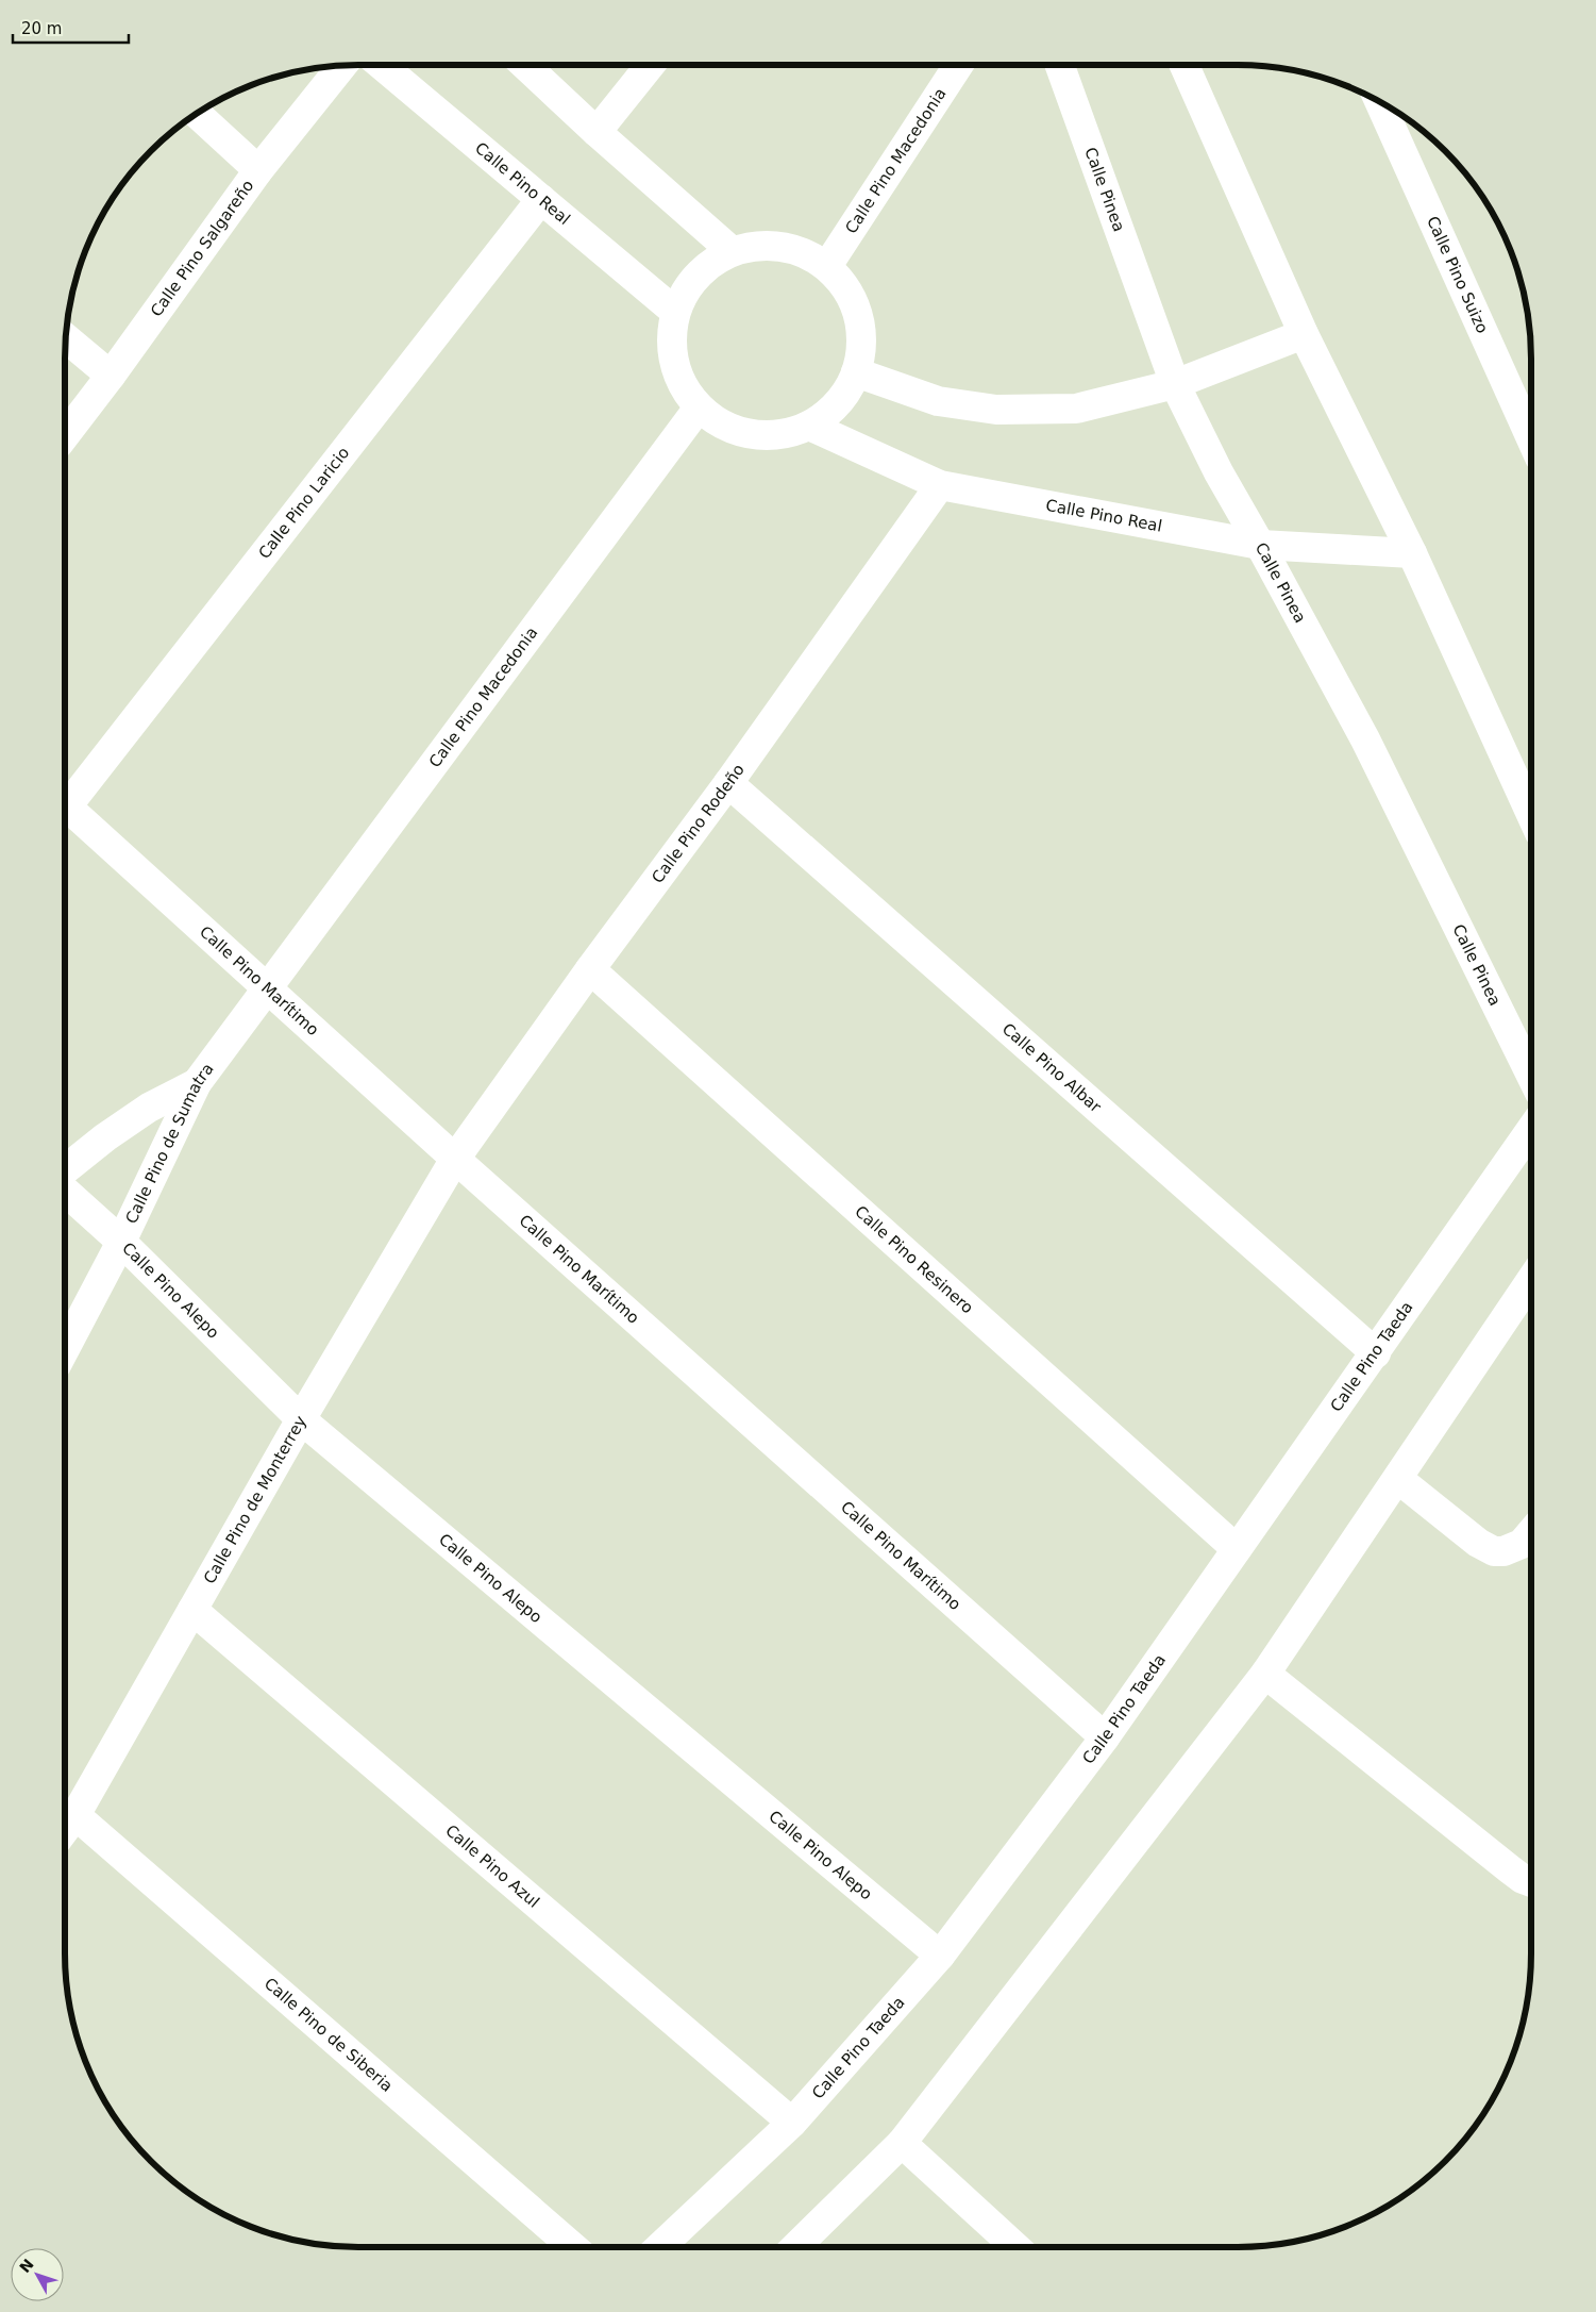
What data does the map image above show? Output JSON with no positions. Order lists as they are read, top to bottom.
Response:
{
  "streets": {
    "street": [
      "Calle Pino Macedonia",
      "Calle Pino Real",
      "Calle Pinea",
      "Calle Pino Salgareño",
      "Calle Pino Suizo",
      "Calle Pino Laricio",
      "Calle Pino Rodeño",
      "Calle Pino Marítimo",
      "Calle Pino Albar",
      "Calle Pino de Sumatra",
      "Calle Pino Resinero",
      "Calle Pino Alepo",
      "Calle Pino Taeda",
      "Calle Pino de Monterrey",
      "Calle Pino Azul",
      "Calle Pino de Siberia"
    ]
  },
  "crossings": [
    ["Calle Pino Macedonia", "Calle Pino Real"],
    ["Calle Pino Macedonia", "Calle Pino Marítimo"],
    ["Calle Pino Macedonia", "Calle Pino de Sumatra"],
    ["Calle Pino Real", "Calle Pinea"],
    ["Calle Pino Real", "Calle Pino Laricio"],
    ["Calle Pino Real", "Calle Pino Rodeño"],
    ["Calle Pino Rodeño", "Calle Pino Marítimo"],
    ["Calle Pino Rodeño", "Calle Pino Albar"],
    ["Calle Pino Rodeño", "Calle Pino Resinero"],
    ["Calle Pino Rodeño", "Calle Pino de Monterrey"],
    ["Calle Pino Marítimo", "Calle Pino de Sumatra"],
    ["Calle Pino Marítimo", "Calle Pino Taeda"],
    ["Calle Pino Marítimo", "Calle Pino de Monterrey"],
    ["Calle Pino Albar", "Calle Pino Taeda"],
    ["Calle Pino de Sumatra", "Calle Pino Alepo"],
    ["Calle Pino Resinero", "Calle Pino Taeda"],
    ["Calle Pino Alepo", "Calle Pino Taeda"],
    ["Calle Pino Alepo", "Calle Pino de Monterrey"],
    ["Calle Pino Taeda", "Calle Pino Azul"],
    ["Calle Pino de Monterrey", "Calle Pino Azul"],
    ["Calle Pino de Monterrey", "Calle Pino de Siberia"]
  ],
  "scale_bar": "20 m",
  "north": "top left"
}
